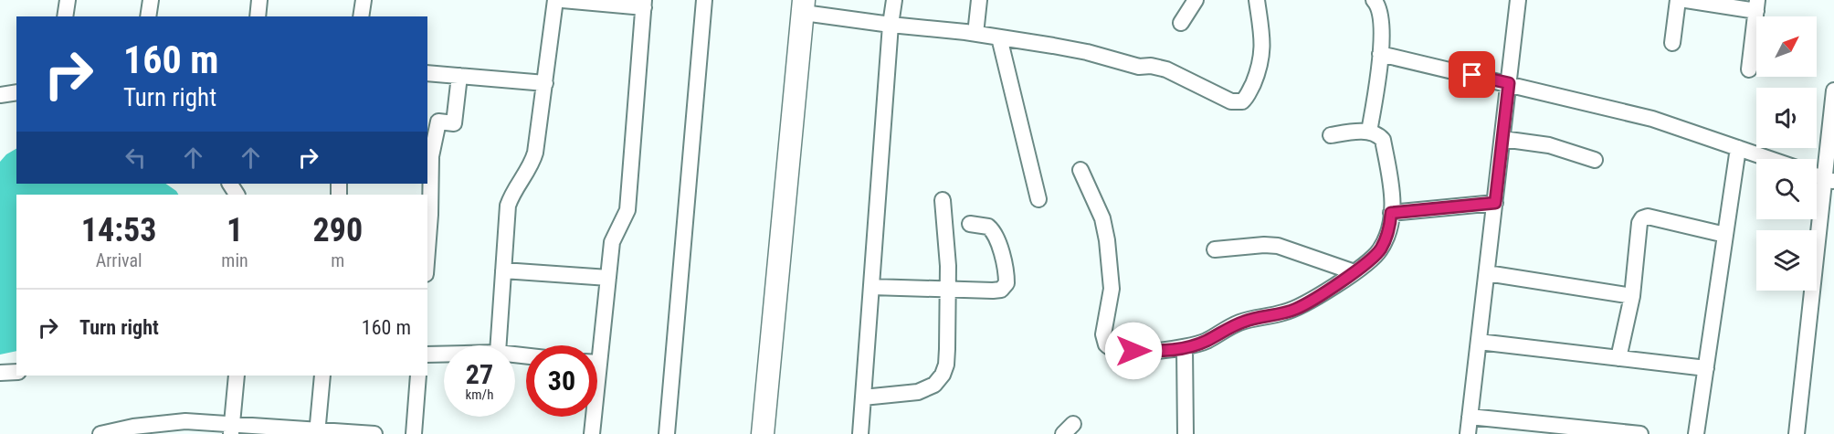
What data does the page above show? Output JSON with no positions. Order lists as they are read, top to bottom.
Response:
{
  "north": "top right",
  "page": {
    "turn": ["160 m", "Turn right"],
    "eta": [
      "14:53",
      "Arrival",
      "1",
      "min",
      "290",
      "m"
    ],
    "list": [
      {
        "name": "Turn right",
        "value": "160 m"
      }
    ],
    "speed": "27 km/h",
    "limit": "30"
  }
}
